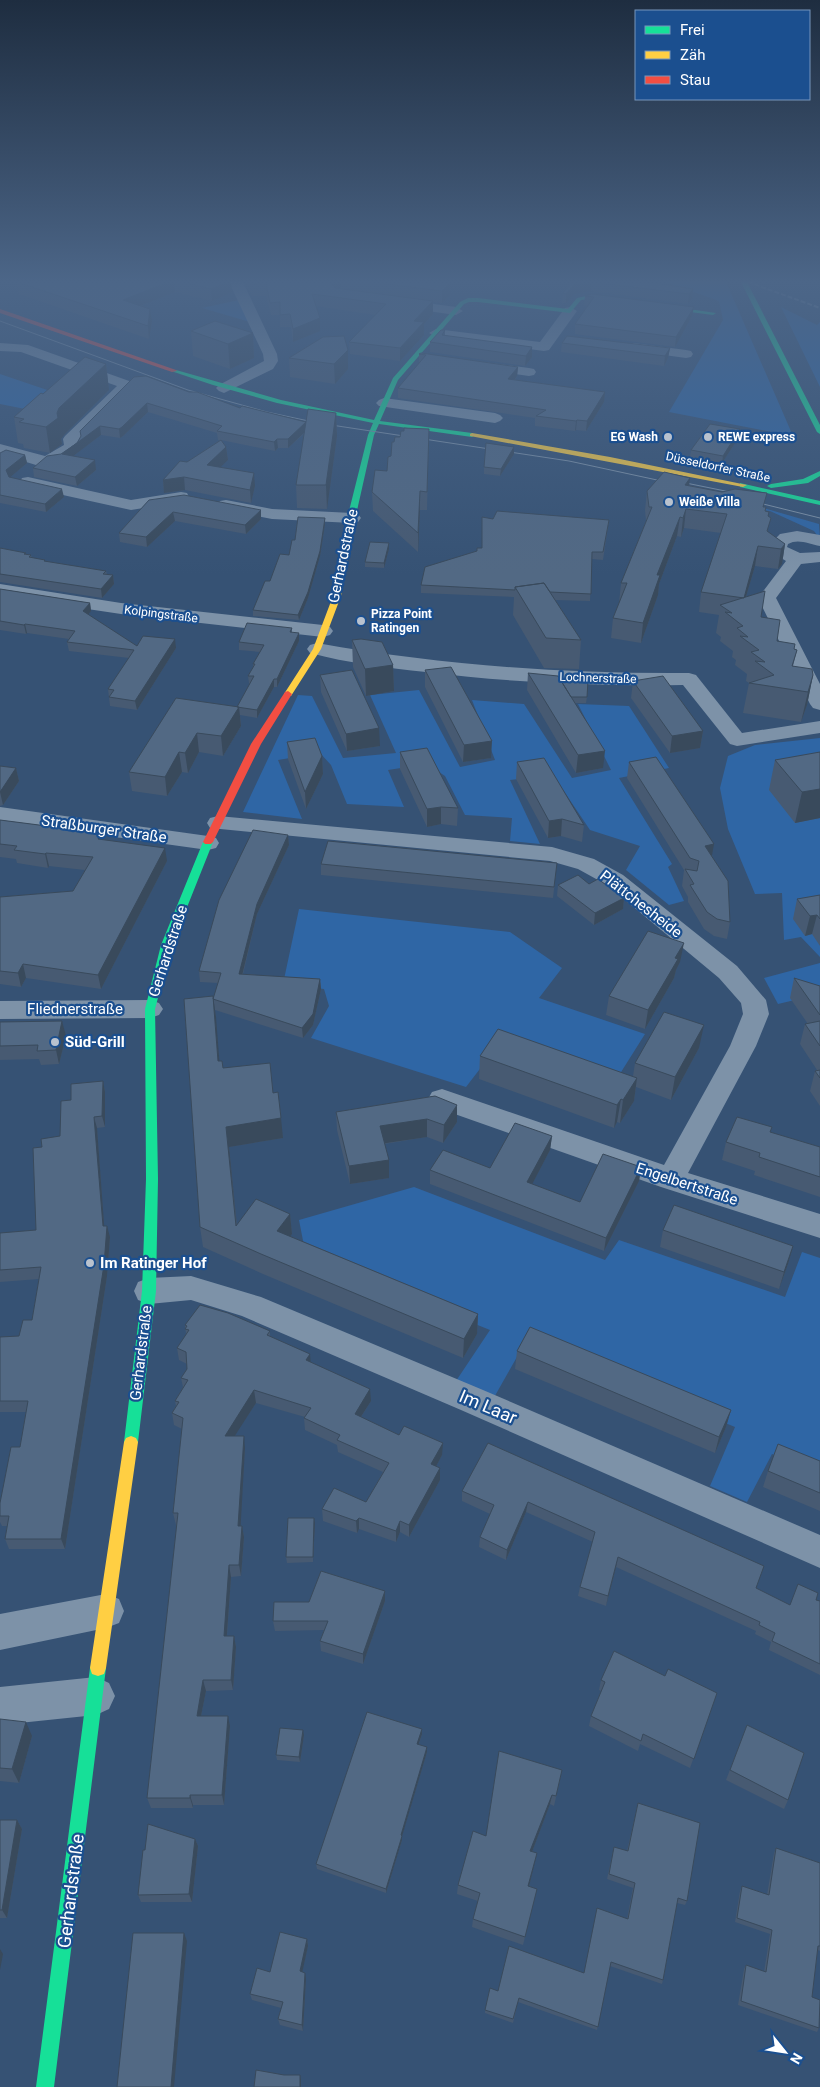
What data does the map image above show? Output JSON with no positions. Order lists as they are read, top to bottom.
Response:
{
  "streets": {
    "street": [
      "Düsseldorfer Straße",
      "Gerhardstraße",
      "Kolpingstraße",
      "Lochnerstraße",
      "Straßburger Straße",
      "Plättchesheide",
      "Fliednerstraße",
      "Engelbertstraße",
      "Im Laar"
    ]
  },
  "crossings": [
    ["Düsseldorfer Straße", "Gerhardstraße"],
    ["Gerhardstraße", "Kolpingstraße"],
    ["Gerhardstraße", "Lochnerstraße"],
    ["Gerhardstraße", "Straßburger Straße"],
    ["Gerhardstraße", "Plättchesheide"],
    ["Gerhardstraße", "Fliednerstraße"],
    ["Gerhardstraße", "Im Laar"],
    ["Kolpingstraße", "Lochnerstraße"],
    ["Straßburger Straße", "Plättchesheide"],
    ["Plättchesheide", "Engelbertstraße"]
  ],
  "places": [
    "EG Wash",
    "REWE express",
    "Weiße Villa",
    "Pizza Point Ratingen",
    "Süd-Grill",
    "Im Ratinger Hof"
  ],
  "legend": ["Frei", "Zäh", "Stau"],
  "north": "bottom right"
}
